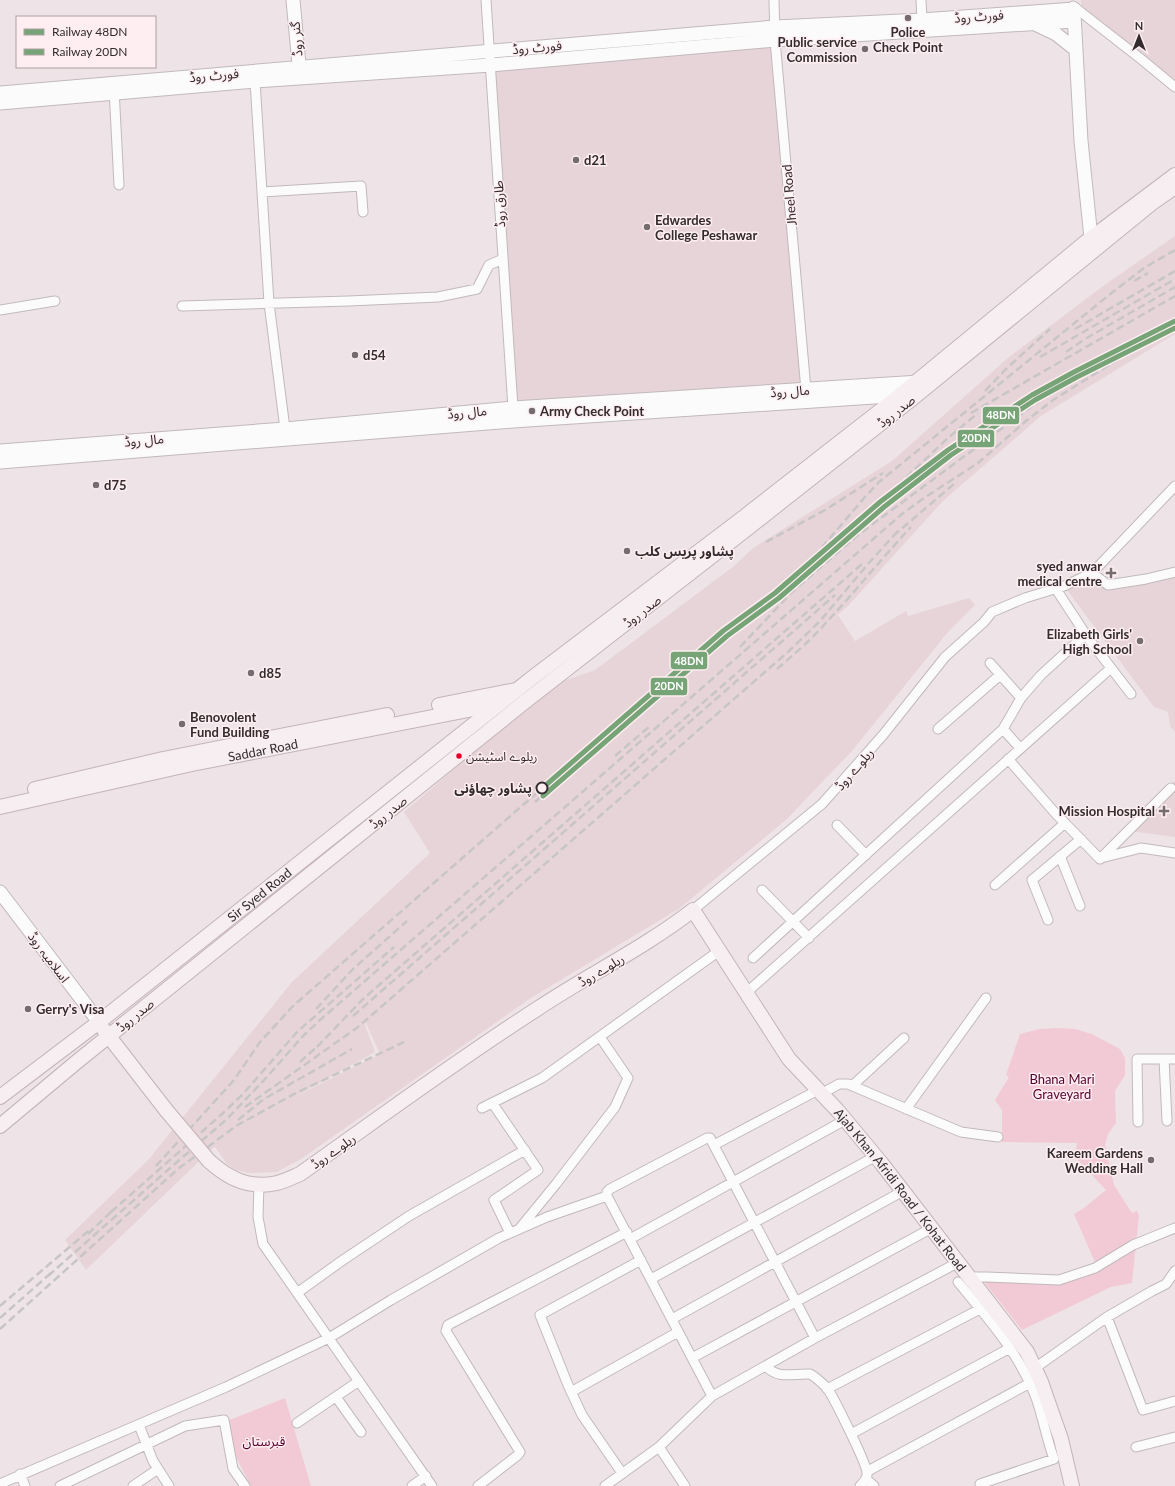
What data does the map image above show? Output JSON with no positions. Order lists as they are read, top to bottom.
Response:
{
  "streets": {
    "main road": [
      "صدر روڈ",
      "Saddar Road",
      "ریلوے روڈ",
      "Sir Syed Road",
      "Ajab Khan Afridi Road / Kohat Road"
    ],
    "street": [
      "فورٹ روڈ",
      "گنر روڈ",
      "Jheel Road",
      "طارق روڈ",
      "مال روڈ",
      "اسلامیہ روڈ"
    ]
  },
  "crossings": [
    ["فورٹ روڈ", "گنر روڈ"],
    ["فورٹ روڈ", "Jheel Road"],
    ["فورٹ روڈ", "طارق روڈ"],
    ["Jheel Road", "مال روڈ"],
    ["طارق روڈ", "مال روڈ"],
    ["مال روڈ", "صدر روڈ"],
    ["صدر روڈ", "Saddar Road"],
    ["صدر روڈ", "ریلوے روڈ"],
    ["Saddar Road", "Sir Syed Road"],
    ["ریلوے روڈ", "Sir Syed Road"],
    ["ریلوے روڈ", "اسلامیہ روڈ"],
    ["ریلوے روڈ", "Ajab Khan Afridi Road / Kohat Road"],
    ["Sir Syed Road", "اسلامیہ روڈ"]
  ],
  "parks": ["Bhana Mari Graveyard", "قبرستان"],
  "places": {
    "other": [
      "Police Check Point",
      "Public service Commission",
      "d21",
      "Edwardes College Peshawar",
      "d54",
      "Army Check Point",
      "d75",
      "پشاور پریس کلب",
      "Elizabeth Girls' High School",
      "d85",
      "Benovolent Fund Building",
      "ریلوے اسٹیشن",
      "پشاور چھاؤنی",
      "Gerry's Visa",
      "Kareem Gardens Wedding Hall"
    ],
    "health": ["syed anwar medical centre", "Mission Hospital"]
  },
  "lines": ["rail line 48DN", "rail line 20DN"],
  "legend": ["Railway 48DN", "Railway 20DN"],
  "north": "top"
}
